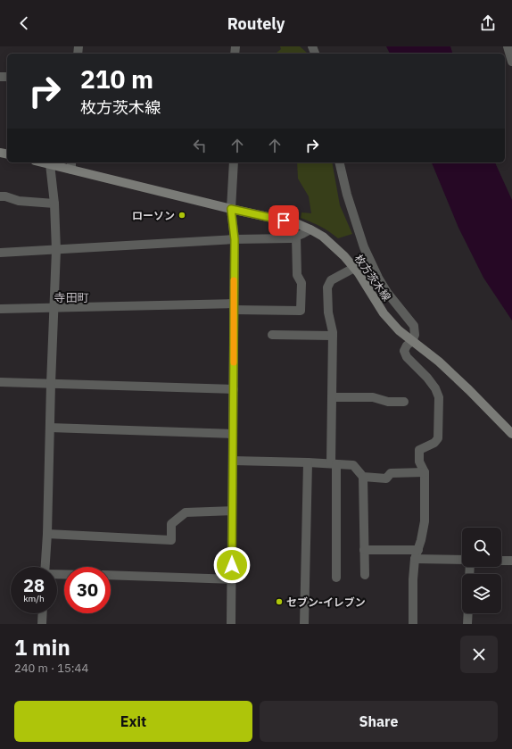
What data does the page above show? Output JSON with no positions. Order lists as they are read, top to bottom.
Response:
{
  "streets": {
    "main road": ["枚方茨木線"]
  },
  "districts": ["寺田町"],
  "places": ["ローソン", "セブン-イレブン"],
  "page": {
    "header": "Routely",
    "turn": ["210 m", "枚方茨木線"],
    "speed": "28 km/h",
    "limit": "30",
    "heading": ["1 min", "240 m · 15:44"],
    "buttons": ["Exit", "Share"]
  }
}
